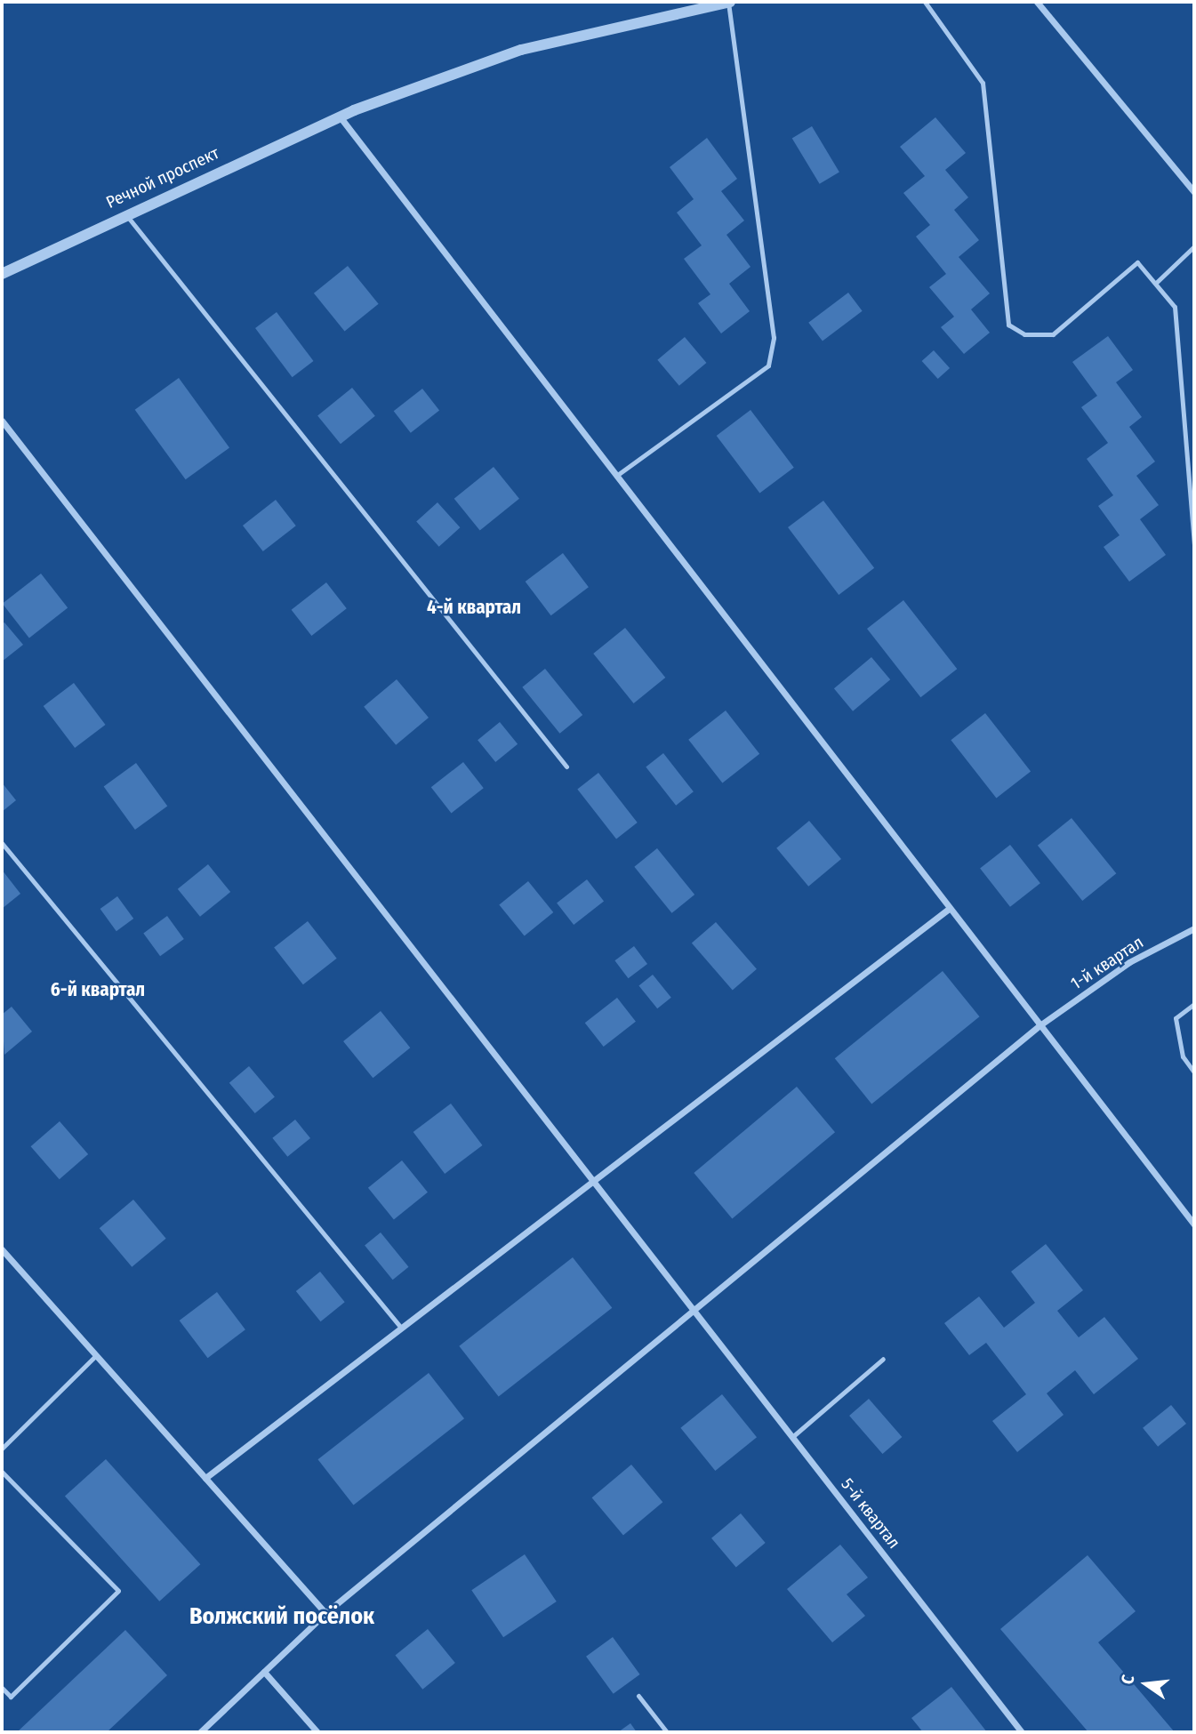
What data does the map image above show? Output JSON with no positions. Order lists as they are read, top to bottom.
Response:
{
  "streets": {
    "street": ["Речной проспект", "1-й квартал", "5-й квартал"]
  },
  "crossings": [
    ["1-й квартал", "5-й квартал"]
  ],
  "districts": ["4-й квартал", "6-й квартал", "Волжский посёлок"],
  "north": "left"
}
